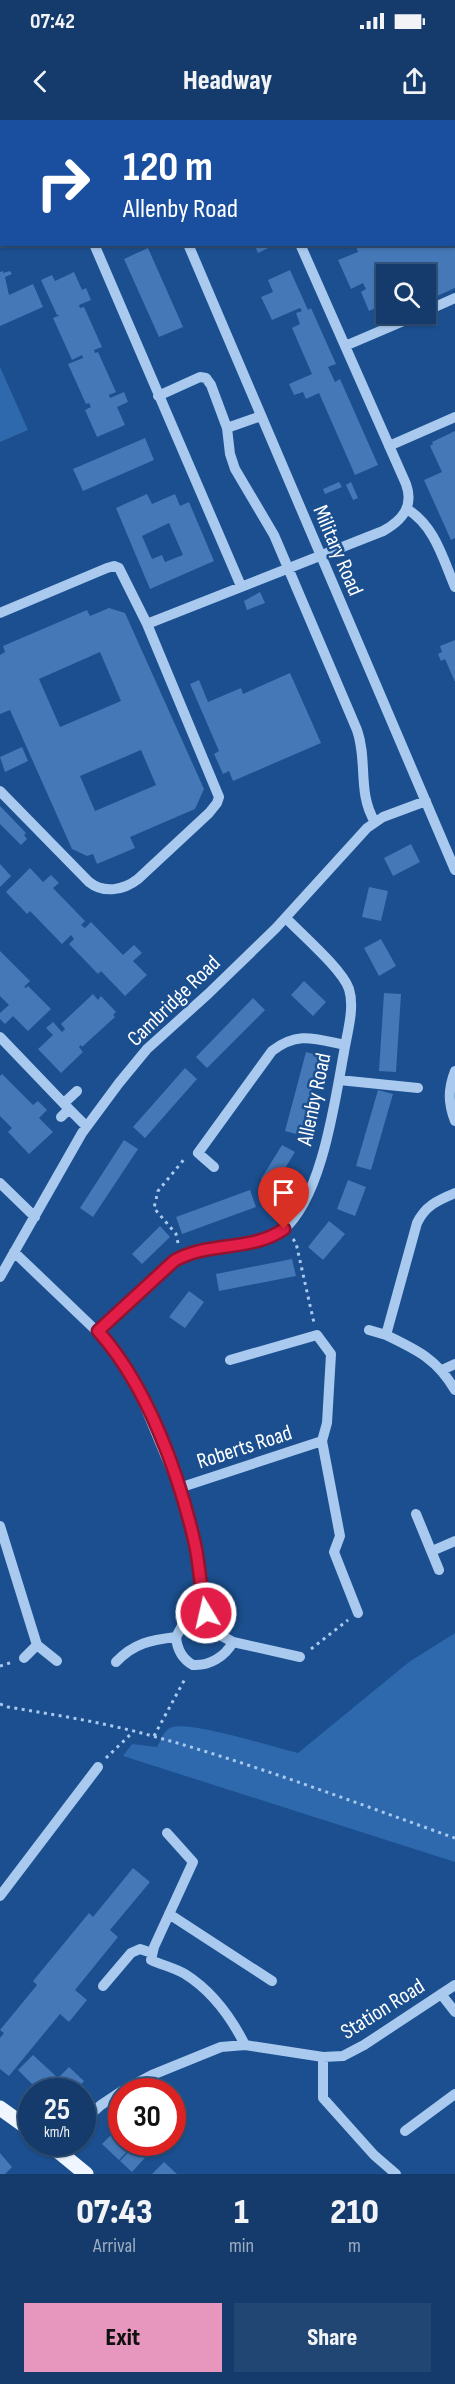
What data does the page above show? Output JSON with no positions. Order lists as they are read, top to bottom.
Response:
{
  "streets": {
    "street": [
      "Military Road",
      "Cambridge Road",
      "Allenby Road",
      "Roberts Road",
      "Station Road"
    ]
  },
  "crossings": [
    ["Military Road", "Cambridge Road"],
    ["Cambridge Road", "Allenby Road"]
  ],
  "page": {
    "status": "07:42",
    "header": "Headway",
    "turn": ["120 m", "Allenby Road"],
    "speed": "25 km/h",
    "limit": "30",
    "eta": [
      "07:43",
      "Arrival",
      "1",
      "min",
      "210",
      "m"
    ],
    "buttons": ["Exit", "Share"]
  }
}
